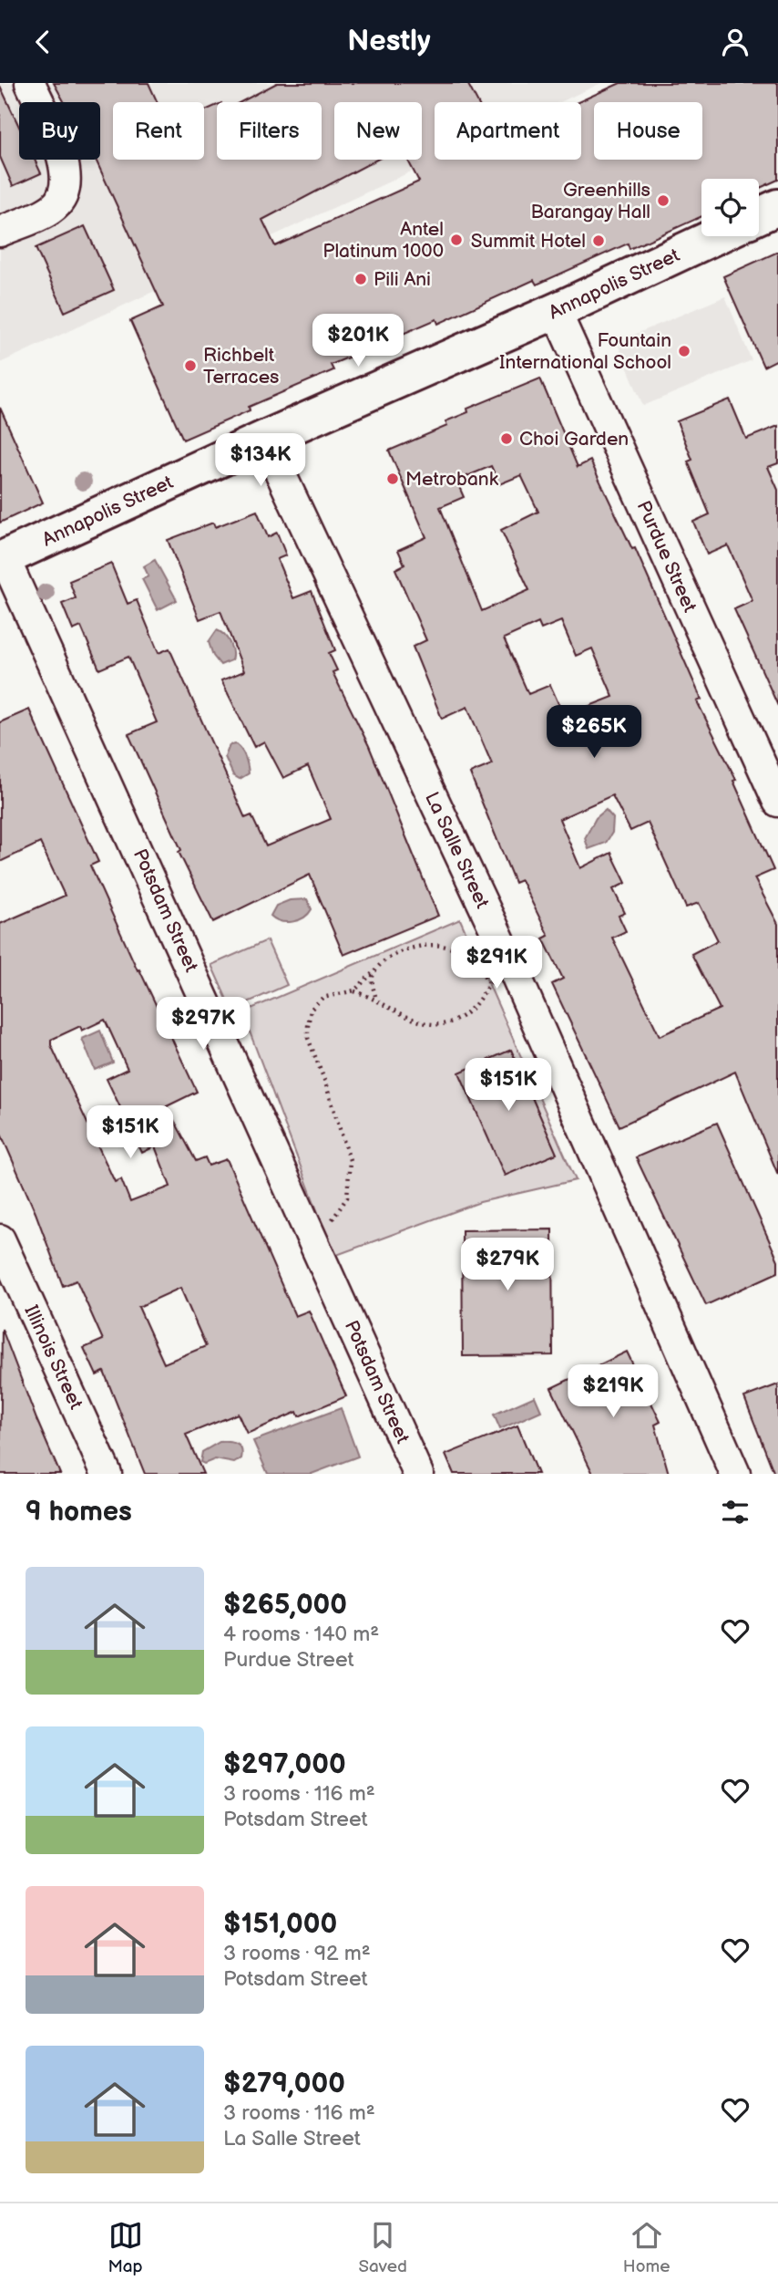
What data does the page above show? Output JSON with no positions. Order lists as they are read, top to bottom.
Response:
{
  "streets": {
    "street": [
      "Annapolis Street",
      "Purdue Street",
      "La Salle Street",
      "Potsdam Street",
      "Illinois Street"
    ]
  },
  "crossings": [
    ["Annapolis Street", "Purdue Street"],
    ["Annapolis Street", "La Salle Street"],
    ["Annapolis Street", "Potsdam Street"]
  ],
  "places": [
    "Greenhills Barangay Hall",
    "Antel Platinum 1000",
    "Summit Hotel",
    "Pili Ani",
    "Fountain International School",
    "Richbelt Terraces",
    "Choi Garden",
    "Metrobank"
  ],
  "page": {
    "header": "Nestly",
    "chip": [
      "Buy",
      "Rent",
      "Filters",
      "New",
      "Apartment",
      "House"
    ],
    "price": [
      "$201K",
      "$134K",
      "$265K",
      "$291K",
      "$297K",
      "$151K",
      "$151K",
      "$279K",
      "$219K"
    ],
    "heading": "9 homes",
    "list": [
      {
        "name": "$265,000",
        "note": "4 rooms · 140 m² · Purdue Street"
      },
      {
        "name": "$297,000",
        "note": "3 rooms · 116 m² · Potsdam Street"
      },
      {
        "name": "$151,000",
        "note": "3 rooms · 92 m² · Potsdam Street"
      },
      {
        "name": "$279,000",
        "note": "3 rooms · 116 m² · La Salle Street"
      }
    ],
    "tabs": ["Map", "Saved", "Home"]
  }
}
